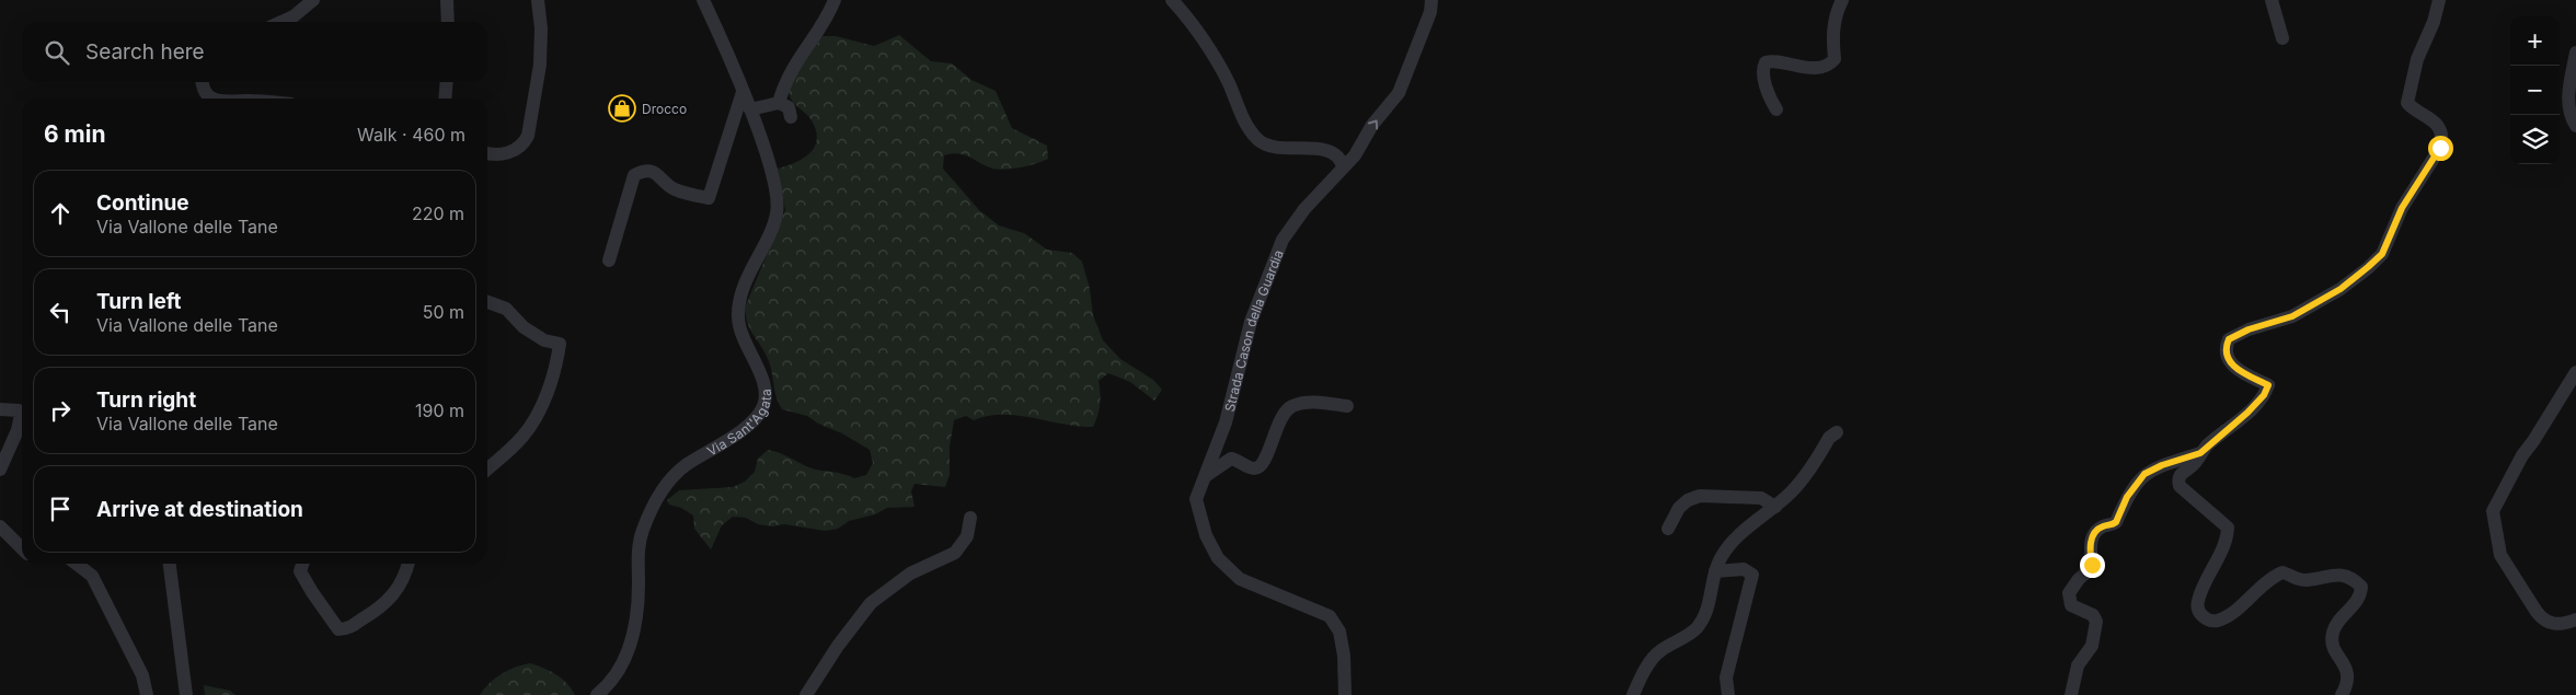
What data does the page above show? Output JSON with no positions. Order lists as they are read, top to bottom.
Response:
{
  "streets": {
    "street": ["Strada Cason della Guardia", "Via Sant'Agata"]
  },
  "places": {
    "shop": ["Drocco"]
  },
  "page": {
    "map_buttons": ["+", "−"],
    "search": "Search here",
    "heading": ["6 min", "Walk · 460 m"],
    "list": [
      ["Continue", "Via Vallone delle Tane", "220 m"],
      ["Turn left", "Via Vallone delle Tane", "50 m"],
      ["Turn right", "Via Vallone delle Tane", "190 m"],
      "Arrive at destination"
    ]
  }
}
